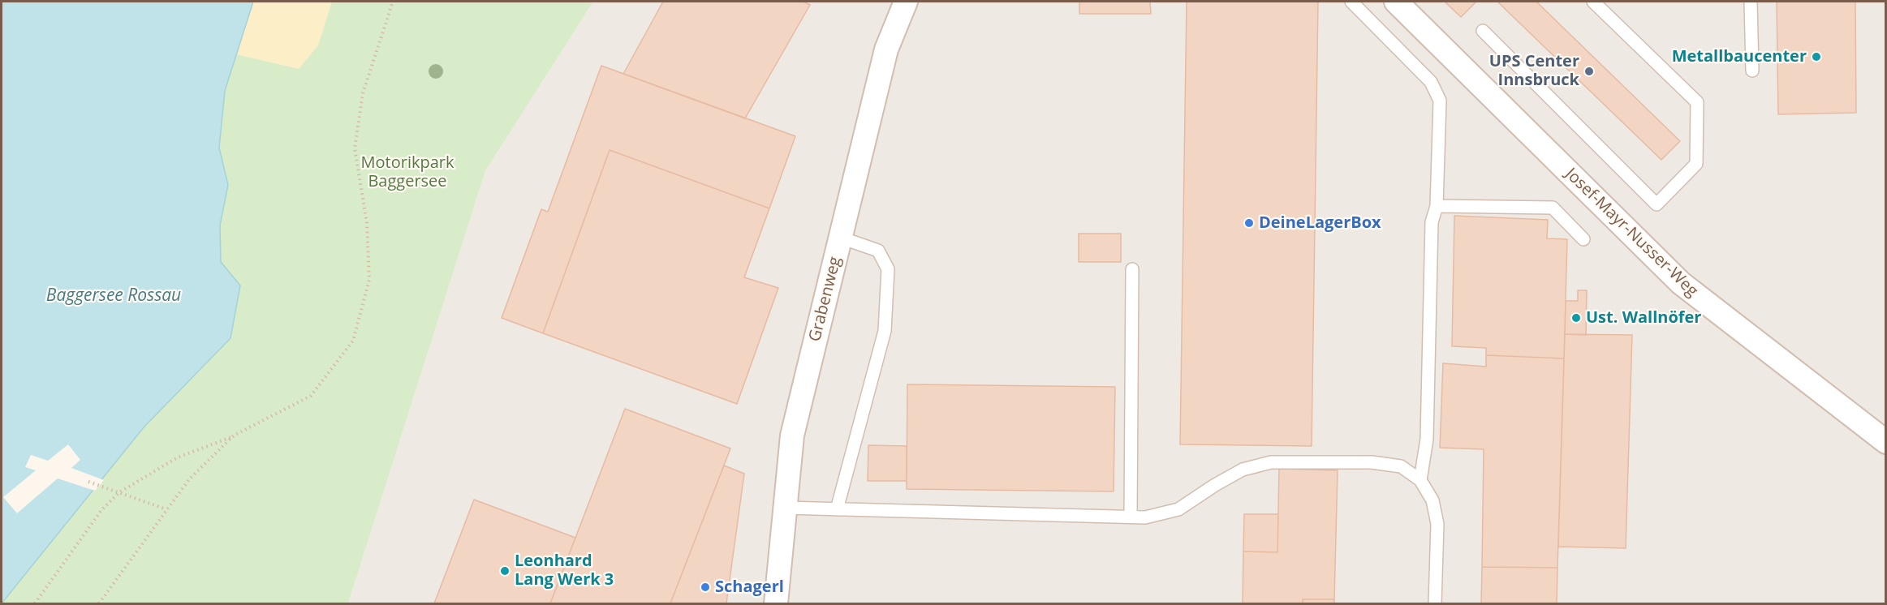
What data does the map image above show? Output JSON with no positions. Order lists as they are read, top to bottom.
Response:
{
  "streets": {
    "street": ["Josef-Mayr-Nusser-Weg", "Grabenweg"]
  },
  "water": ["Baggersee Rossau"],
  "parks": ["Motorikpark Baggersee"],
  "places": [
    "Metallbaucenter",
    "UPS Center Innsbruck",
    "DeineLagerBox",
    "Ust. Wallnöfer",
    "Leonhard Lang Werk 3",
    "Schagerl"
  ]
}
